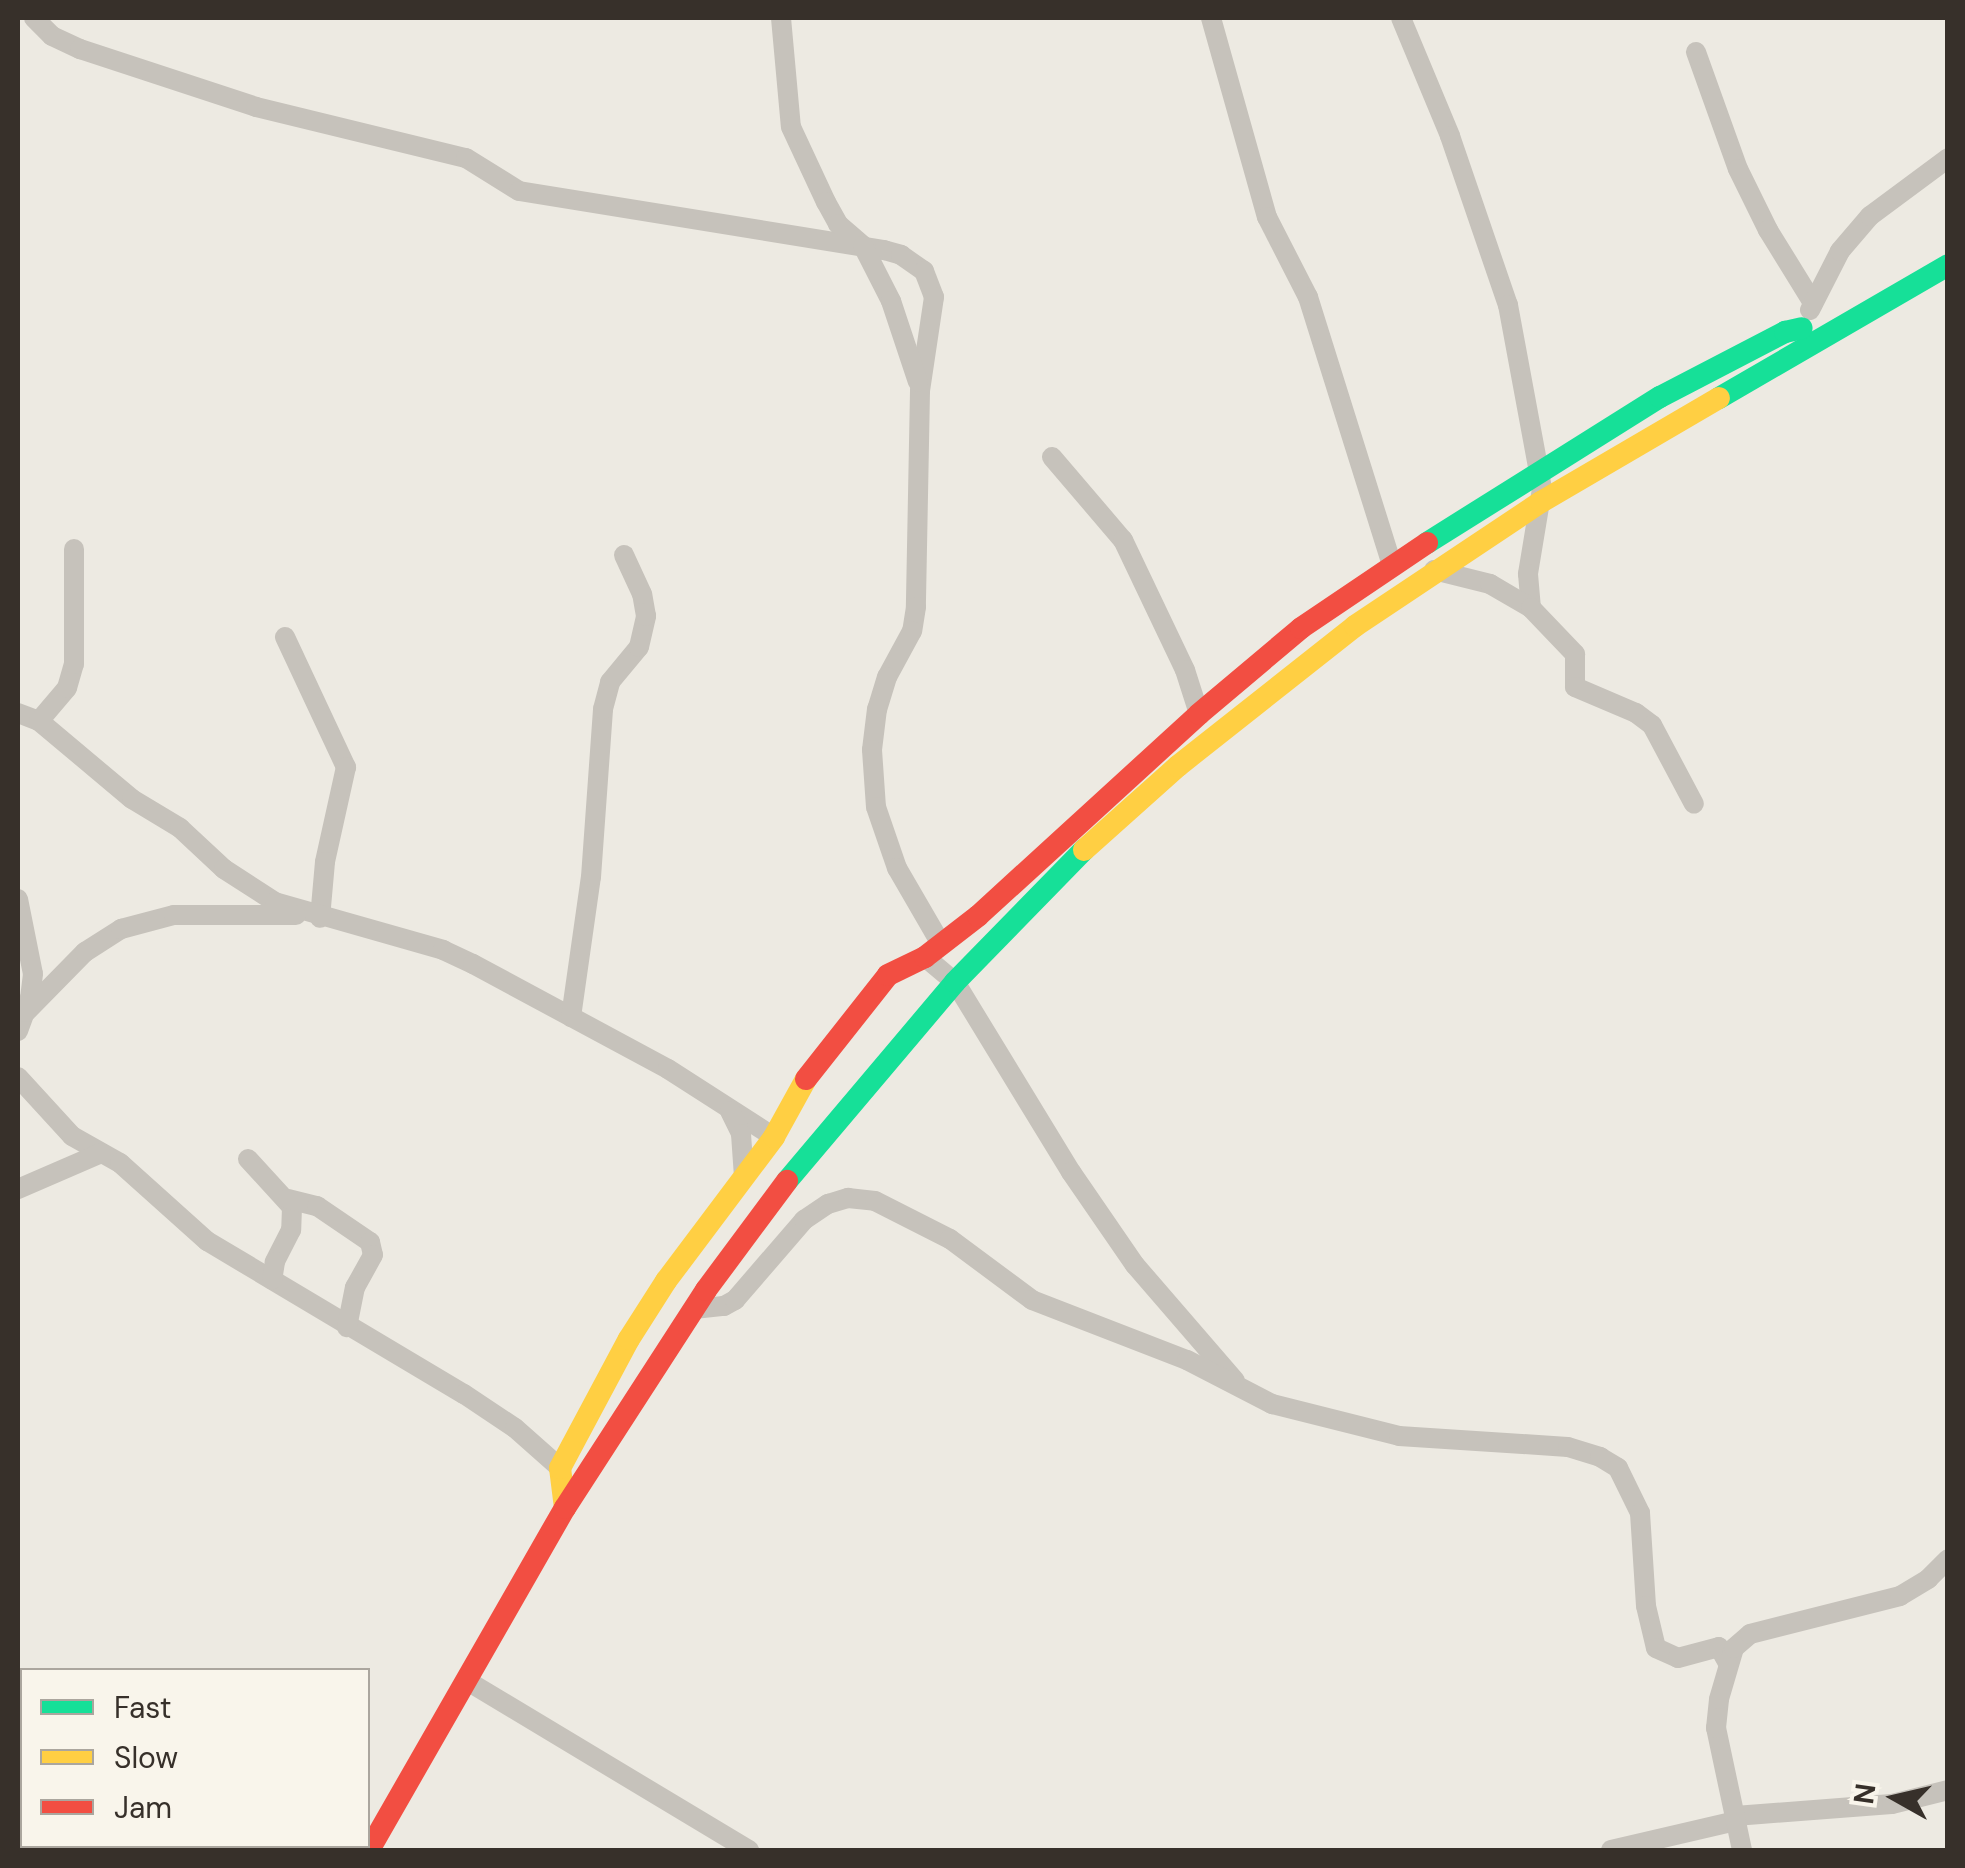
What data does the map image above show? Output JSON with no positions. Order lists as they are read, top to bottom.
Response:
{
  "legend": ["Fast", "Slow", "Jam"],
  "north": "left"
}
